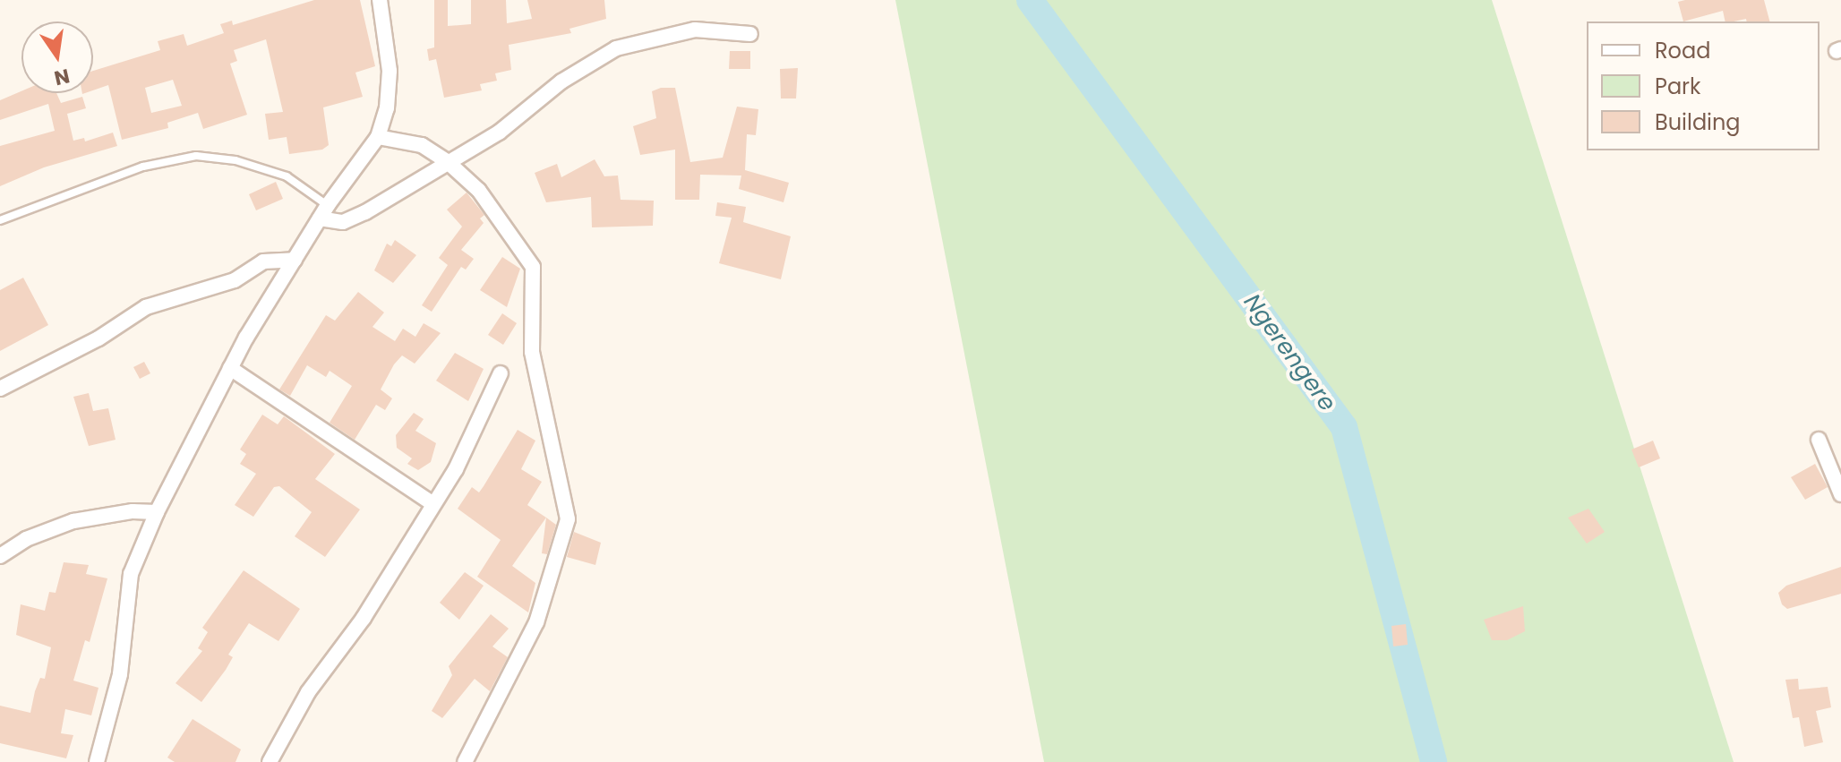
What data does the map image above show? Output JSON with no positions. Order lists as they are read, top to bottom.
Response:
{
  "water": ["Ngerengere"],
  "legend": ["Road", "Park", "Building"],
  "north": "bottom"
}
